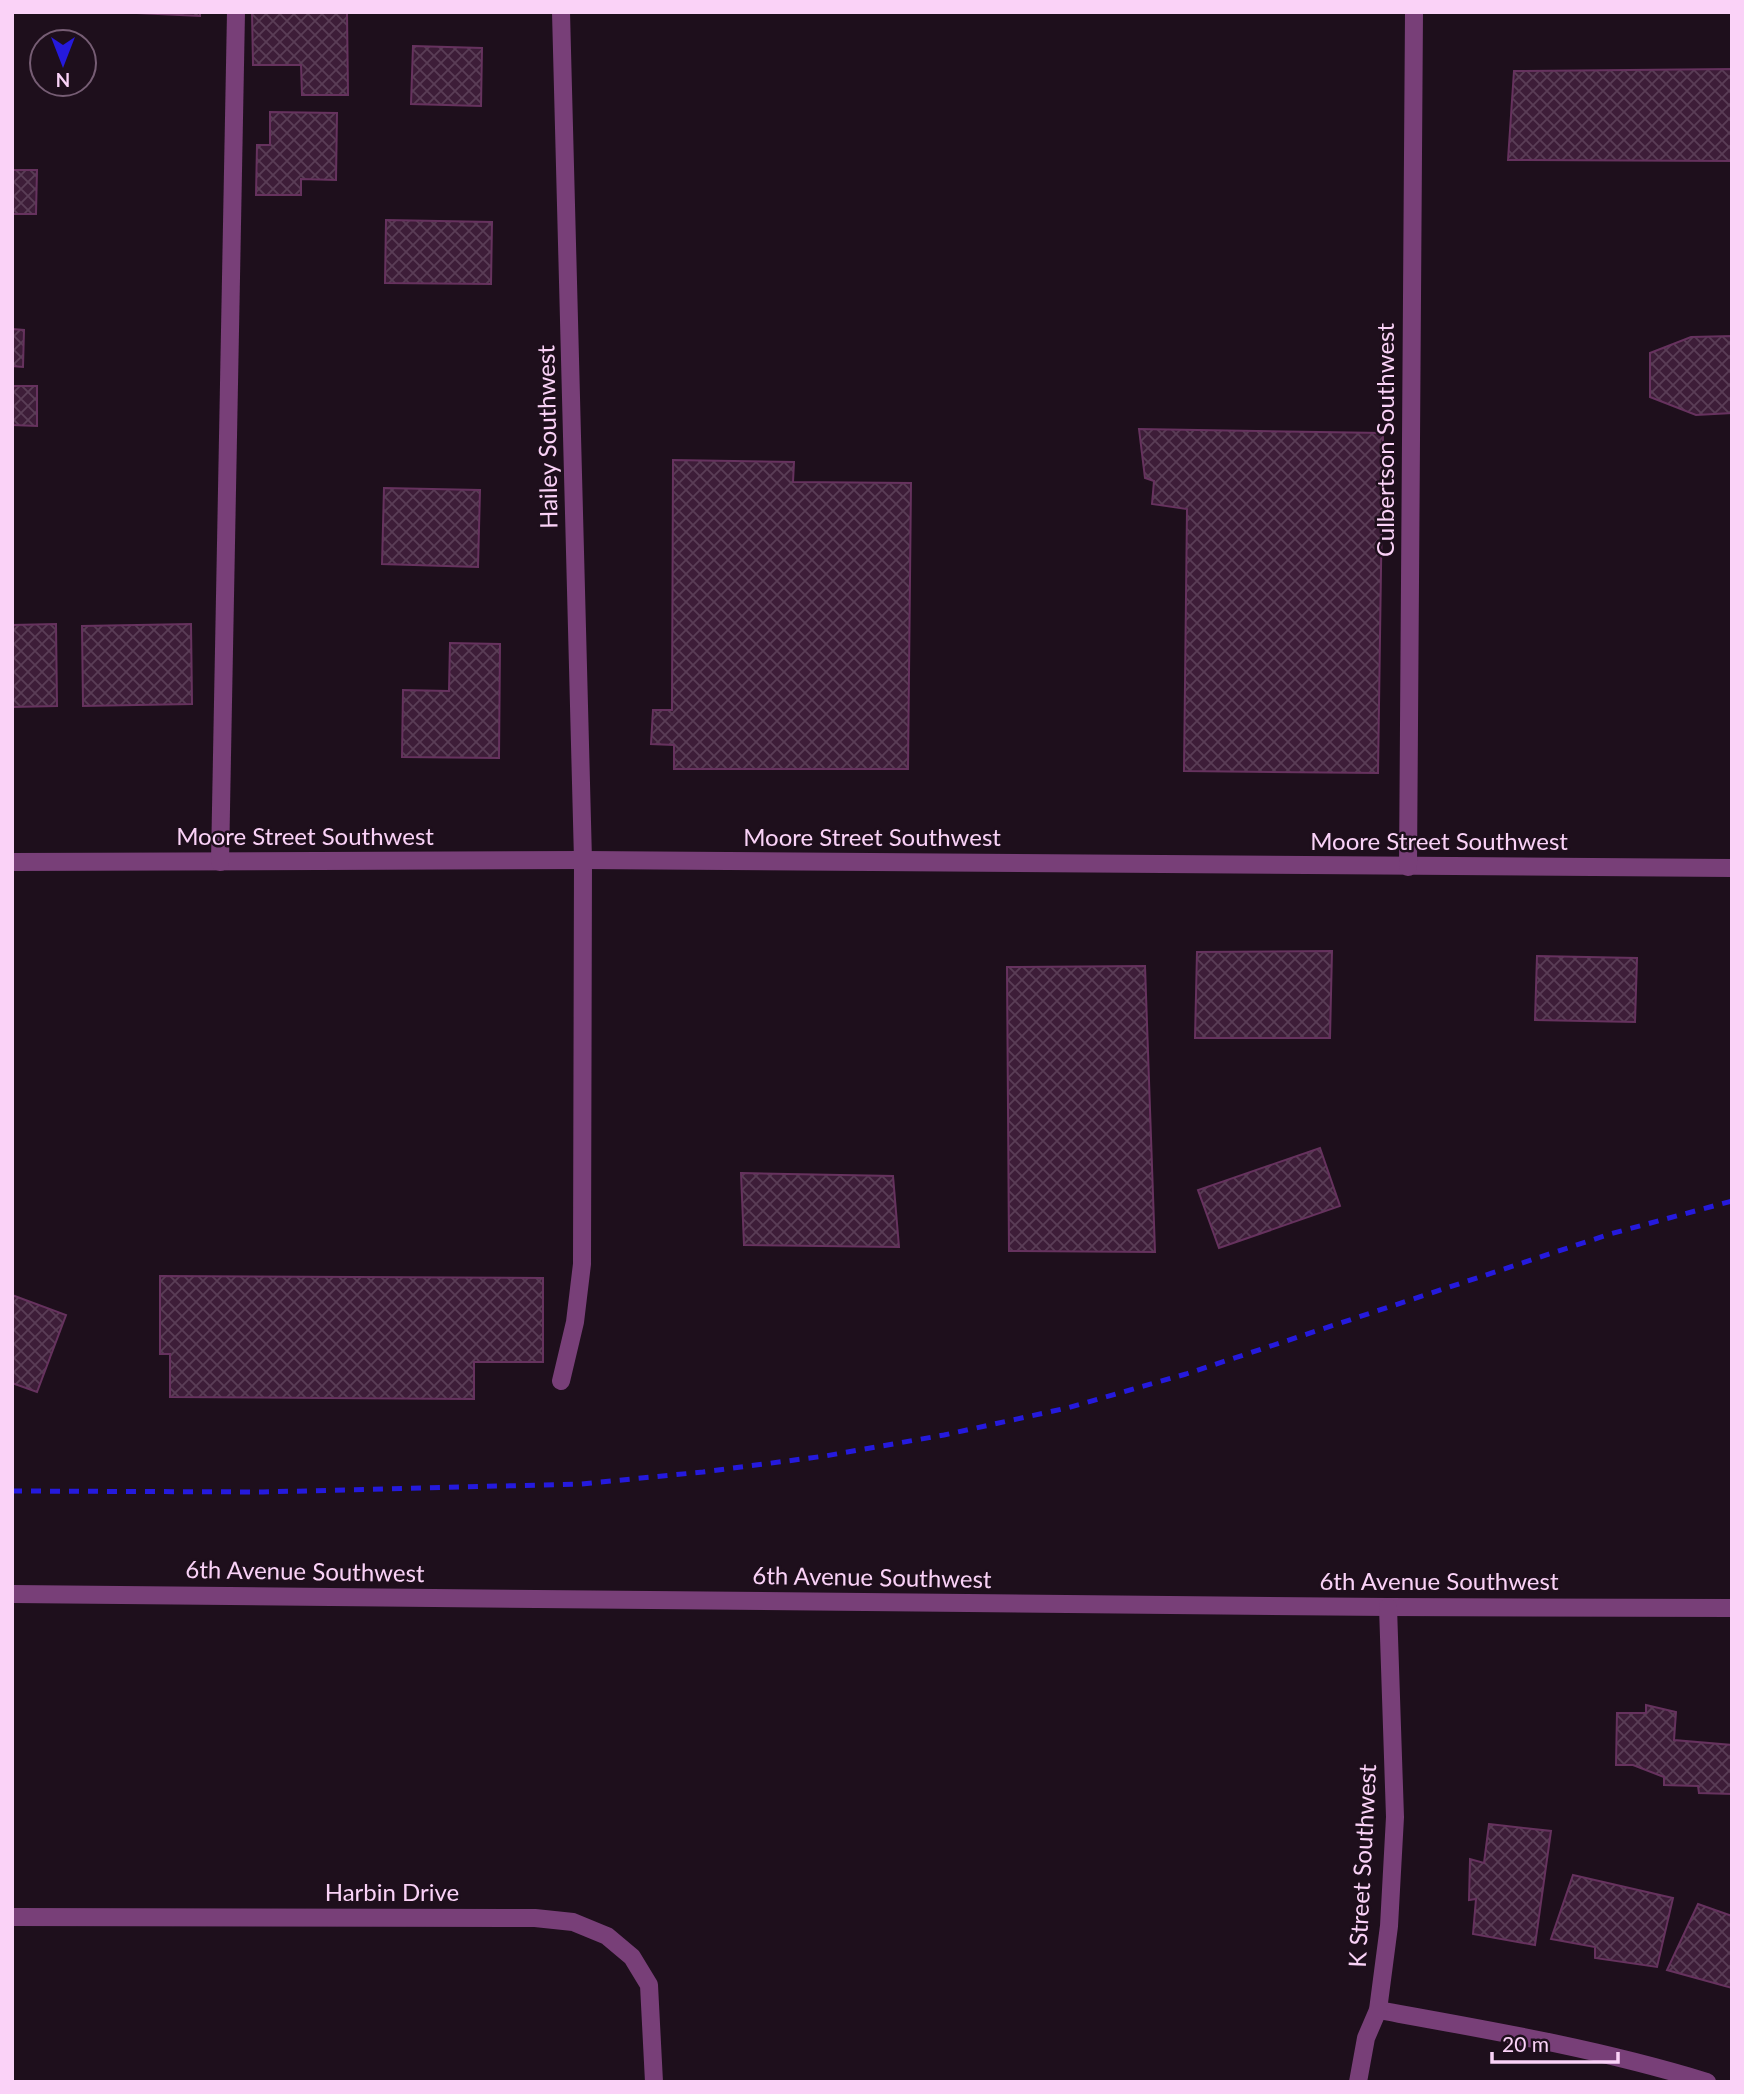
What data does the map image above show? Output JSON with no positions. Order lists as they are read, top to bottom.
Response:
{
  "streets": {
    "street": [
      "Hailey Southwest",
      "Culbertson Southwest",
      "Moore Street Southwest",
      "6th Avenue Southwest",
      "K Street Southwest",
      "Harbin Drive"
    ]
  },
  "crossings": [
    ["Hailey Southwest", "Moore Street Southwest"],
    ["Culbertson Southwest", "Moore Street Southwest"],
    ["6th Avenue Southwest", "K Street Southwest"]
  ],
  "scale_bar": "20 m",
  "north": "bottom"
}
